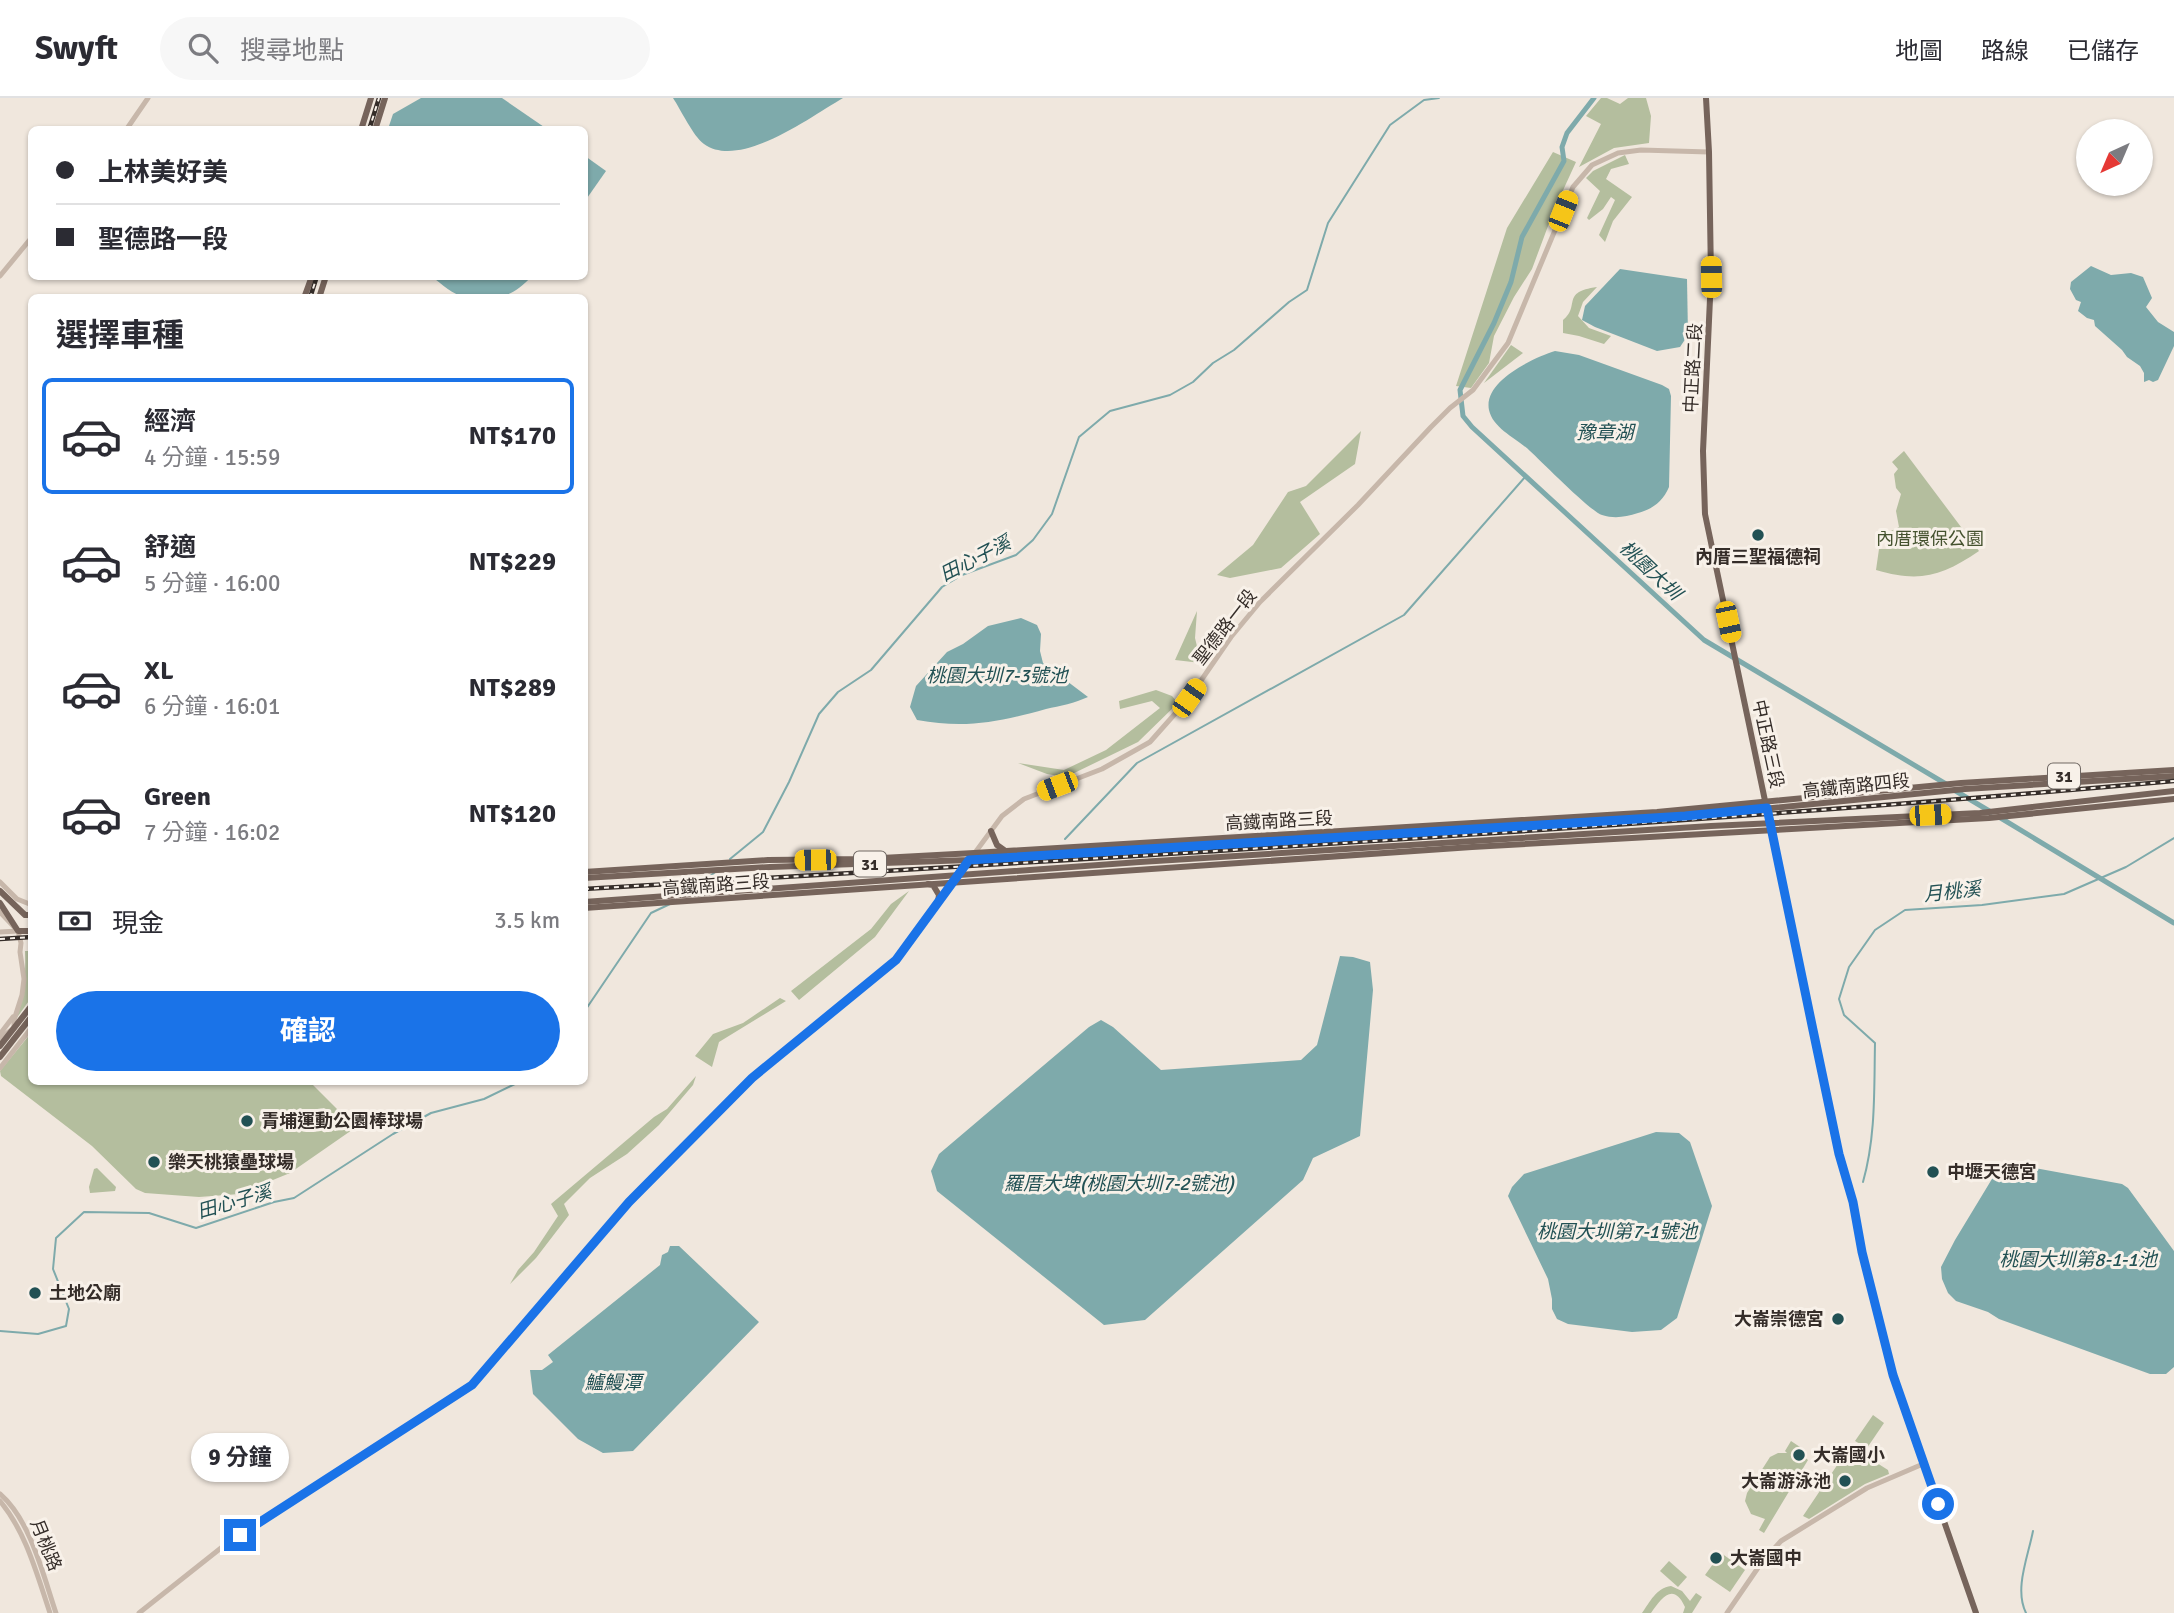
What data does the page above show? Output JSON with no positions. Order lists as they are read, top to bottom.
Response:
{
  "streets": {
    "main road": [
      "中正路二段",
      "中正路三段",
      "31",
      "高鐵南路四段",
      "高鐵南路三段"
    ],
    "street": ["聖德路一段", "月桃路"]
  },
  "crossings": [
    ["中正路二段", "聖德路一段"],
    ["中正路二段", "中正路三段"],
    ["聖德路一段", "高鐵南路三段"],
    ["中正路三段", "高鐵南路四段"],
    ["中正路三段", "高鐵南路三段"],
    ["31", "高鐵南路四段"],
    ["高鐵南路四段", "高鐵南路三段"]
  ],
  "water": [
    "豫章湖",
    "田心子溪",
    "桃園大圳",
    "桃園大圳7-3號池",
    "月桃溪",
    "羅厝大埤(桃園大圳7-2號池)",
    "桃園大圳第7-1號池",
    "桃園大圳第8-1-1池",
    "鱸鰻潭"
  ],
  "parks": ["內厝環保公園"],
  "places": [
    "內厝三聖福德祠",
    "青埔運動公園棒球場",
    "樂天桃猿壘球場",
    "中壢天德宮",
    "土地公廟",
    "大崙崇德宮",
    "大崙國小",
    "大崙游泳池",
    "大崙國中"
  ],
  "north": "bottom left",
  "page": {
    "header": "Swyft",
    "search": "搜尋地點",
    "nav": ["地圖", "路線", "已儲存"],
    "banner": ["上林美好美", "聖德路一段"],
    "heading": "選擇車種",
    "list": [
      {
        "name": "經濟",
        "note": "4 分鐘 · 15:59",
        "value": "NT$170"
      },
      {
        "name": "舒適",
        "note": "5 分鐘 · 16:00",
        "value": "NT$229"
      },
      {
        "name": "XL",
        "note": "6 分鐘 · 16:01",
        "value": "NT$289"
      },
      {
        "name": "Green",
        "note": "7 分鐘 · 16:02",
        "value": "NT$120"
      }
    ],
    "pay": ["現金", "3.5 km"],
    "buttons": "確認",
    "bubble": "9 分鐘"
  }
}
